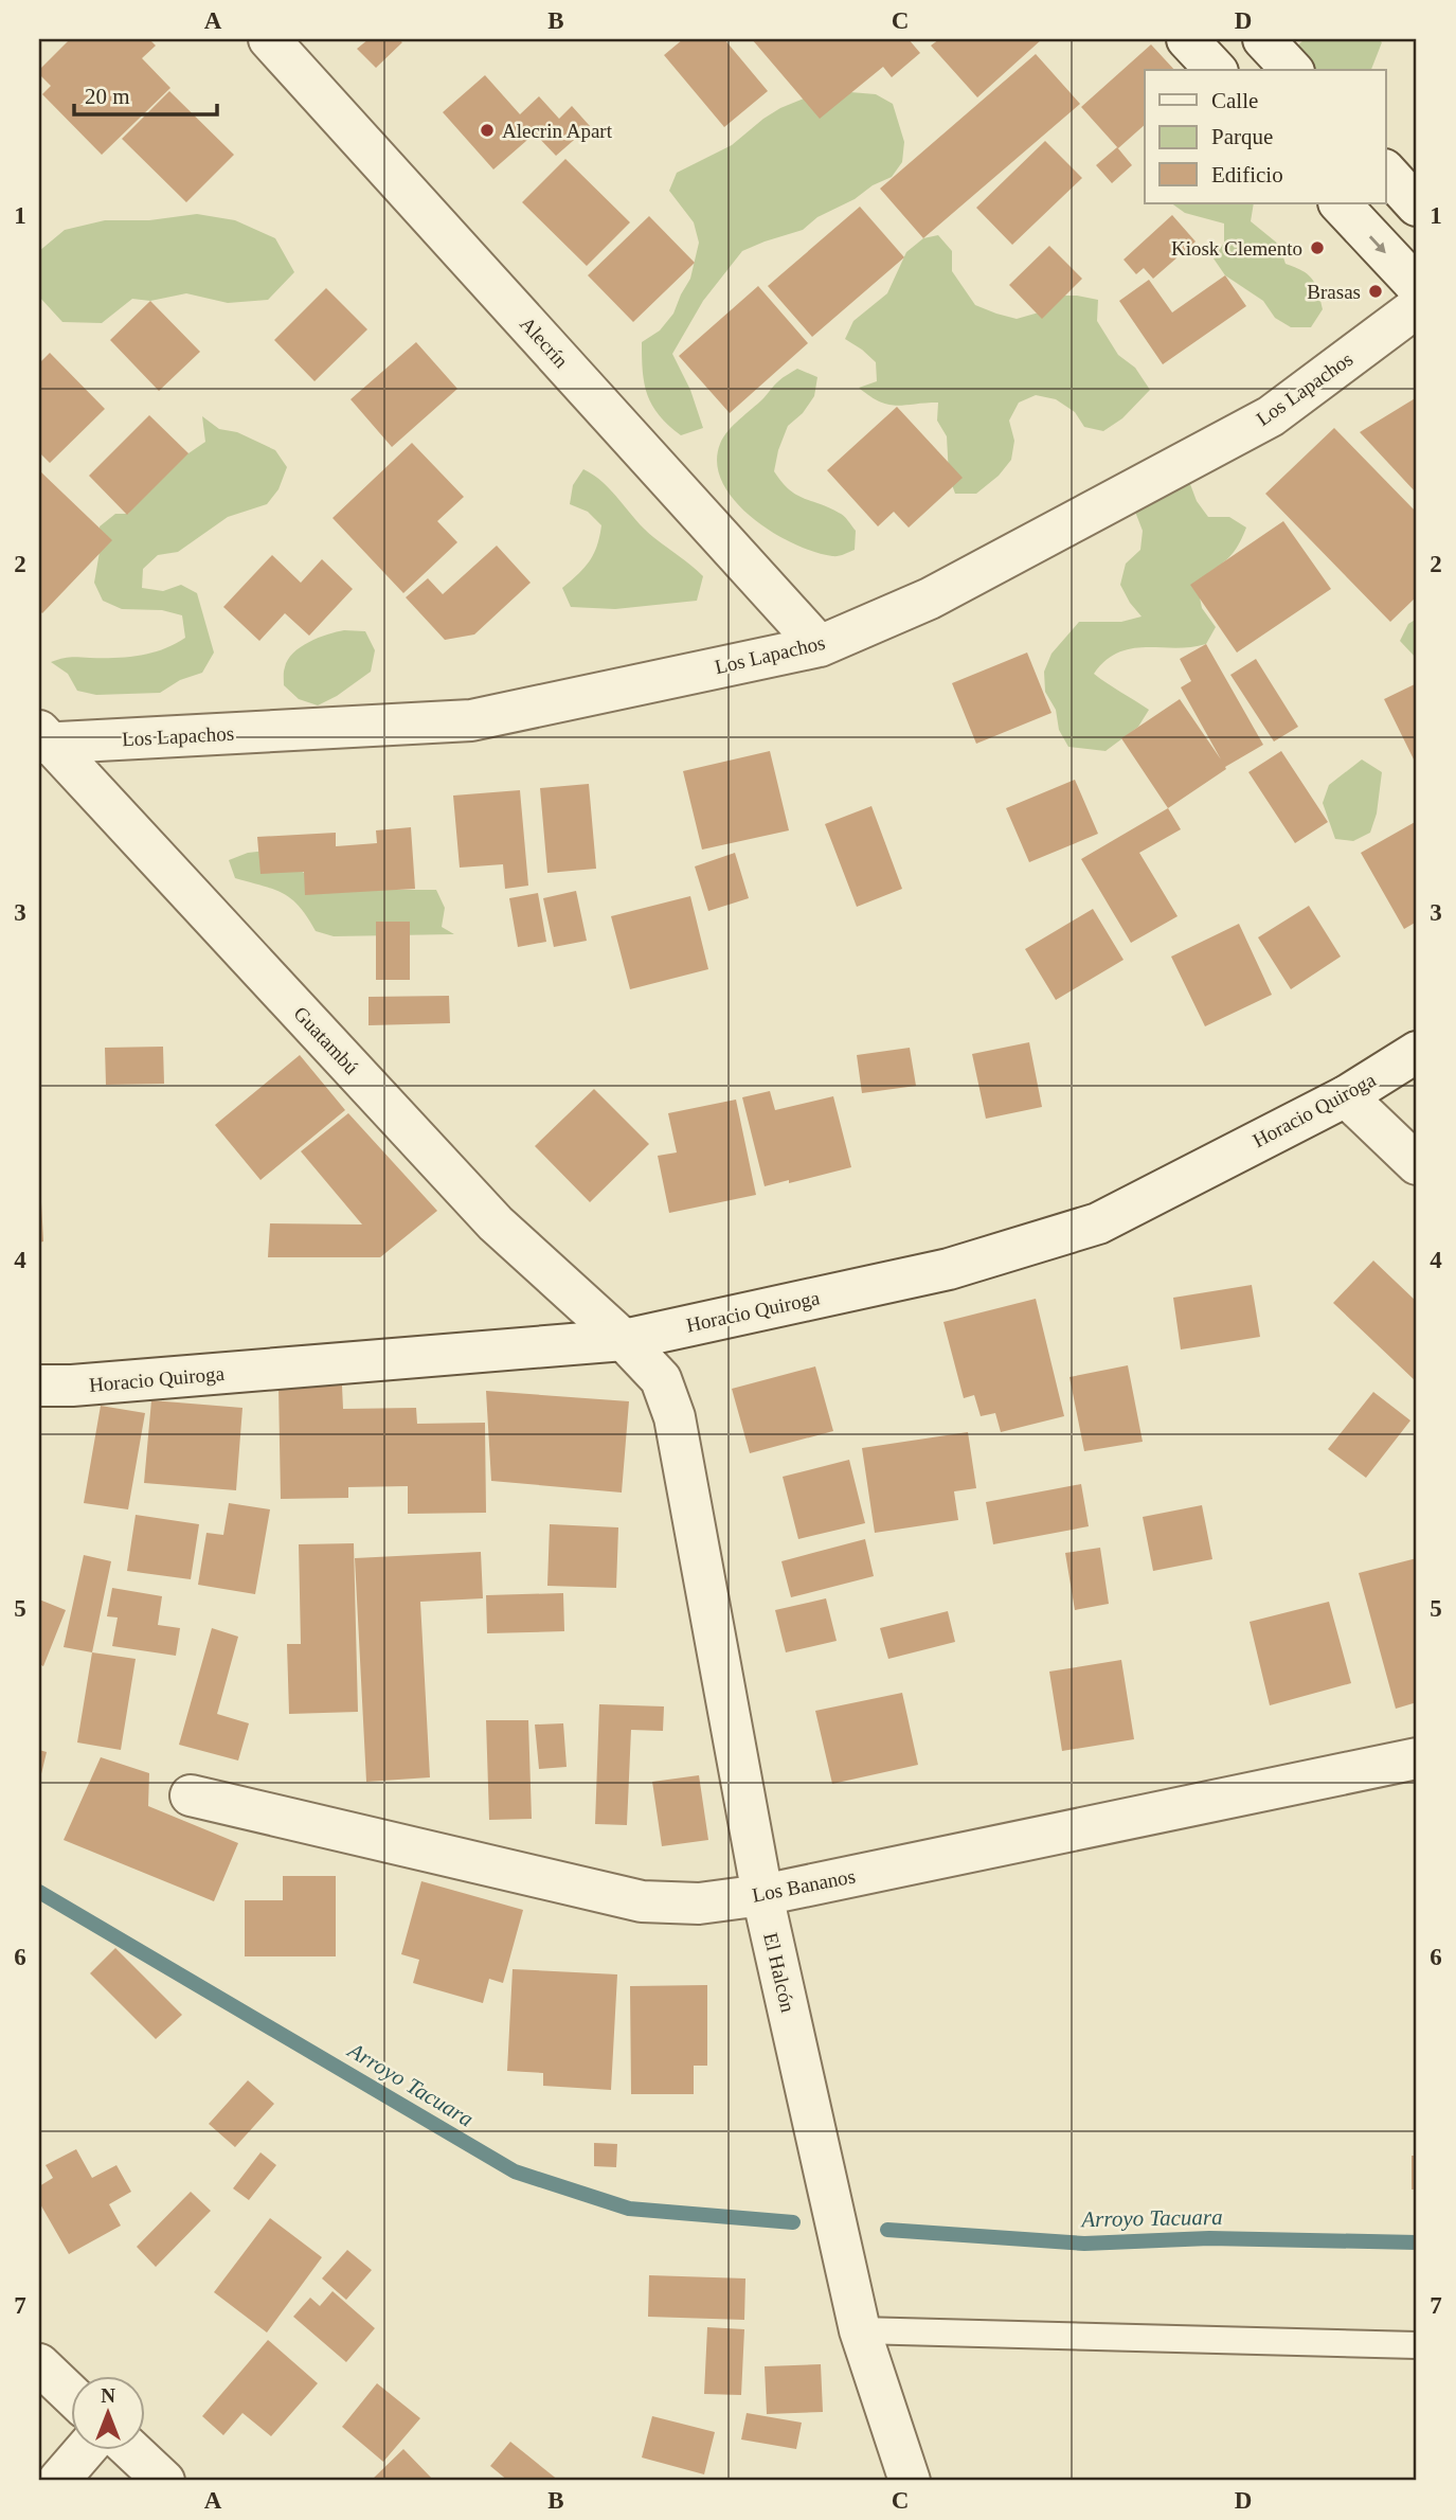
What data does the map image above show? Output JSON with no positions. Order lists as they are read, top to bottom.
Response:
{
  "streets": {
    "street": [
      "Alecrín",
      "Los Lapachos",
      "Guatambú",
      "Horacio Quiroga",
      "Los Bananos",
      "El Halcón"
    ]
  },
  "crossings": [
    ["Alecrín", "Los Lapachos"],
    ["Los Lapachos", "Guatambú"],
    ["Guatambú", "Horacio Quiroga"],
    ["Guatambú", "El Halcón"],
    ["Horacio Quiroga", "El Halcón"],
    ["Los Bananos", "El Halcón"]
  ],
  "water": ["Arroyo Tacuara"],
  "places": ["Alecrin Apart", "Kiosk Clemento", "Brasas"],
  "legend": ["Calle", "Parque", "Edificio"],
  "scale_bar": "20 m",
  "north": "top",
  "grid": {
    "columns": [
      "A",
      "B",
      "C",
      "D"
    ],
    "rows": [
      "1",
      "2",
      "3",
      "4",
      "5",
      "6",
      "7"
    ]
  }
}
